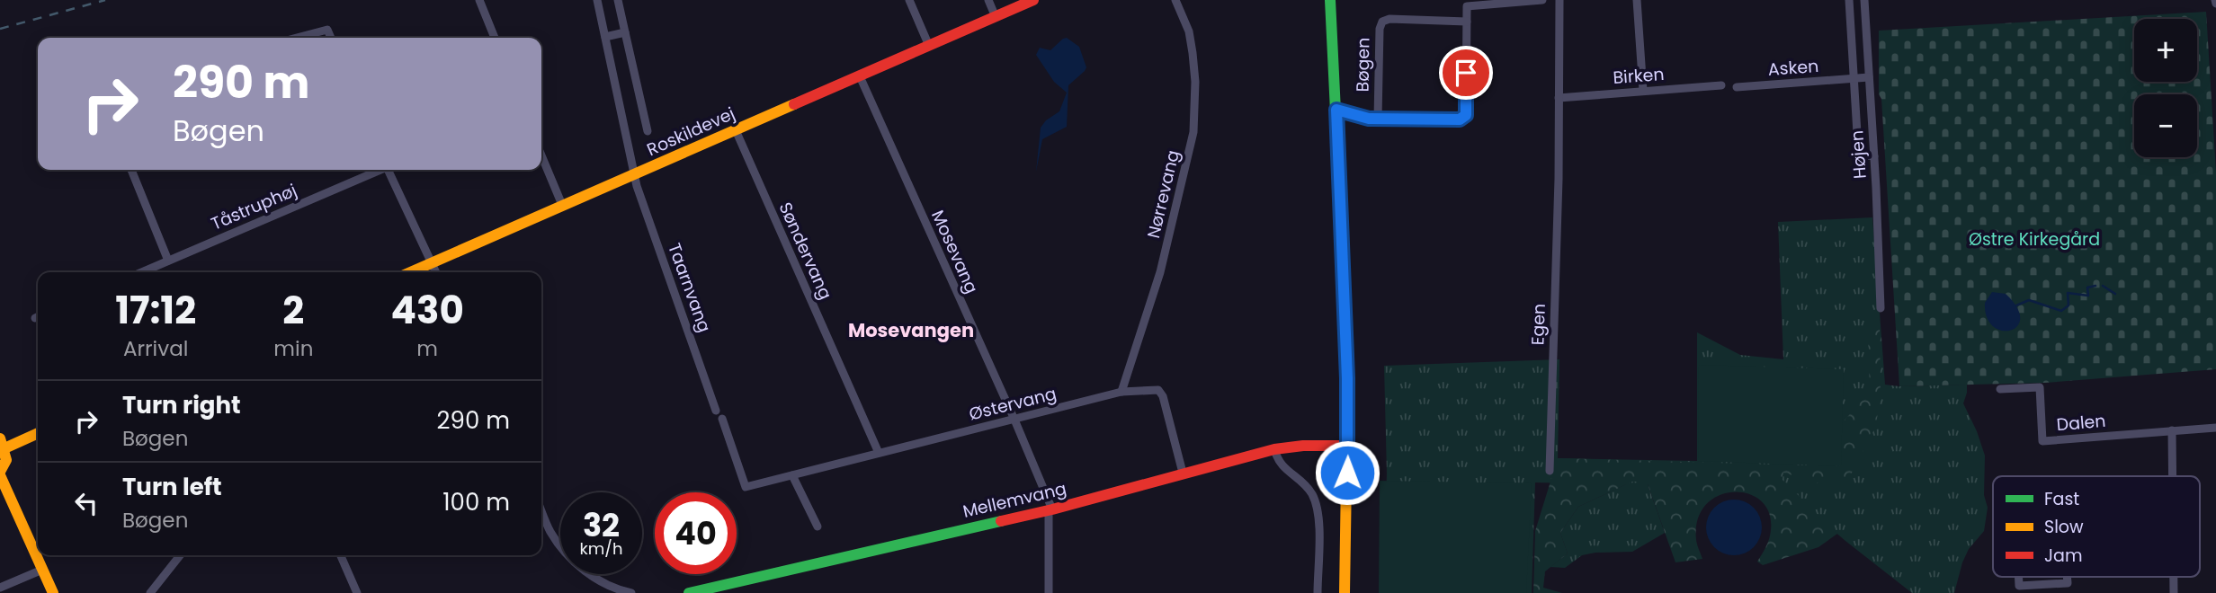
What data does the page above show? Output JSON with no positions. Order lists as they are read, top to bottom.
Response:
{
  "streets": {
    "street": [
      "Bøgen",
      "Asken",
      "Birken",
      "Roskildevej",
      "Højen",
      "Nørrevang",
      "Tåstruphøj",
      "Søndervang",
      "Mosevang",
      "Taarnvang",
      "Egen",
      "Østervang",
      "Dalen",
      "Mellemvang"
    ]
  },
  "crossings": [
    ["Asken", "Højen"],
    ["Birken", "Egen"],
    ["Roskildevej", "Tåstruphøj"],
    ["Roskildevej", "Søndervang"],
    ["Roskildevej", "Mosevang"],
    ["Roskildevej", "Taarnvang"],
    ["Nørrevang", "Østervang"],
    ["Søndervang", "Østervang"],
    ["Mosevang", "Østervang"],
    ["Mosevang", "Mellemvang"],
    ["Østervang", "Mellemvang"]
  ],
  "districts": ["Mosevangen"],
  "parks": ["Østre Kirkegård"],
  "legend": ["Fast", "Slow", "Jam"],
  "page": {
    "map_buttons": ["+", "−"],
    "turn": ["290 m", "Bøgen"],
    "eta": [
      "17:12",
      "Arrival",
      "2",
      "min",
      "430",
      "m"
    ],
    "list": [
      {
        "name": "Turn right",
        "note": "Bøgen",
        "value": "290 m"
      },
      {
        "name": "Turn left",
        "note": "Bøgen",
        "value": "100 m"
      }
    ],
    "speed": "32 km/h",
    "limit": "40"
  }
}
